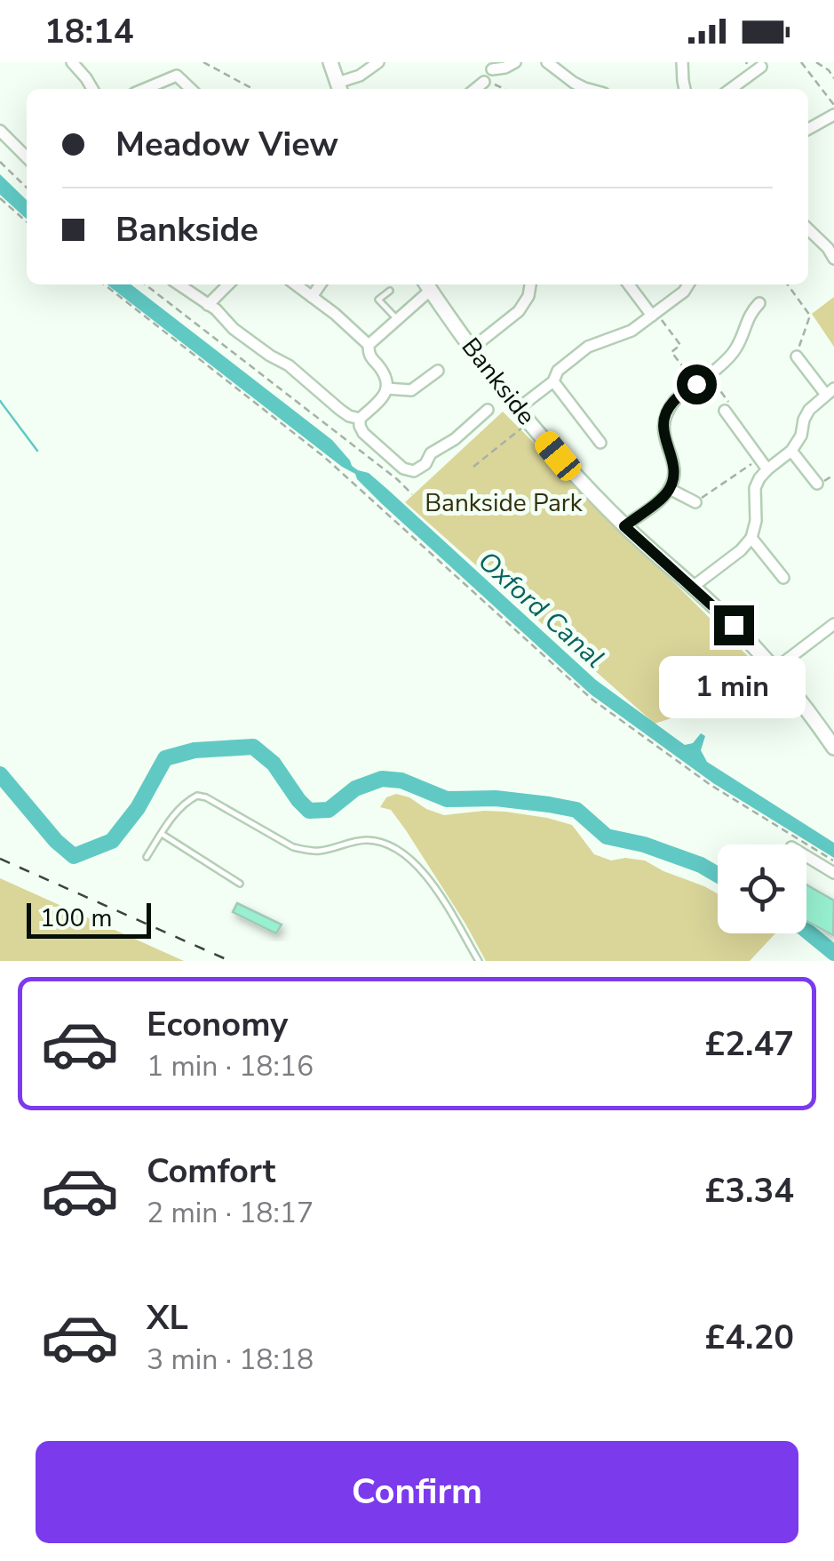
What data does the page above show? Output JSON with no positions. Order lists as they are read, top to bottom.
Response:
{
  "streets": {
    "street": ["Bankside"]
  },
  "water": ["Oxford Canal"],
  "parks": ["Bankside Park"],
  "scale_bar": "100 m",
  "page": {
    "status": "18:14",
    "banner": ["Meadow View", "Bankside"],
    "bubble": "1 min",
    "scale": "100 m",
    "list": [
      {
        "name": "Economy",
        "note": "1 min · 18:16",
        "value": "£2.47"
      },
      {
        "name": "Comfort",
        "note": "2 min · 18:17",
        "value": "£3.34"
      },
      {
        "name": "XL",
        "note": "3 min · 18:18",
        "value": "£4.20"
      }
    ],
    "buttons": "Confirm"
  }
}
